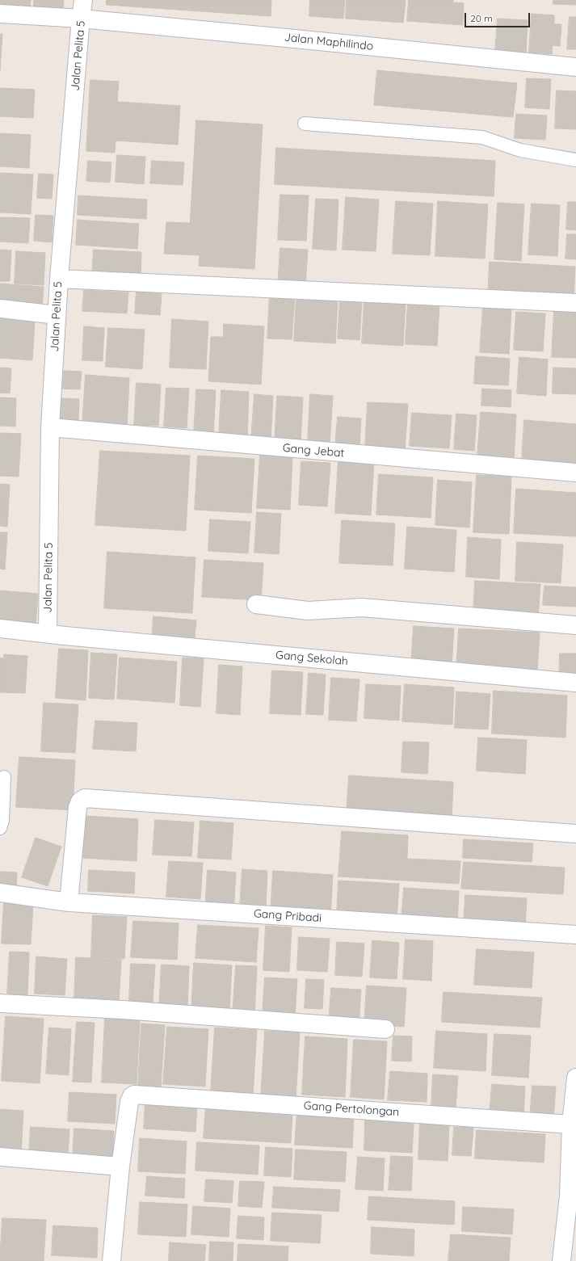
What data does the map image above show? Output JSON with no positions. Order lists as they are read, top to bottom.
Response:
{
  "streets": {
    "street": [
      "Jalan Maphilindo",
      "Jalan Pelita 5",
      "Gang Jebat",
      "Gang Sekolah",
      "Gang Pribadi",
      "Gang Pertolongan"
    ]
  },
  "crossings": [
    ["Jalan Maphilindo", "Jalan Pelita 5"],
    ["Jalan Pelita 5", "Gang Jebat"],
    ["Jalan Pelita 5", "Gang Sekolah"]
  ],
  "scale_bar": "20 m"
}
